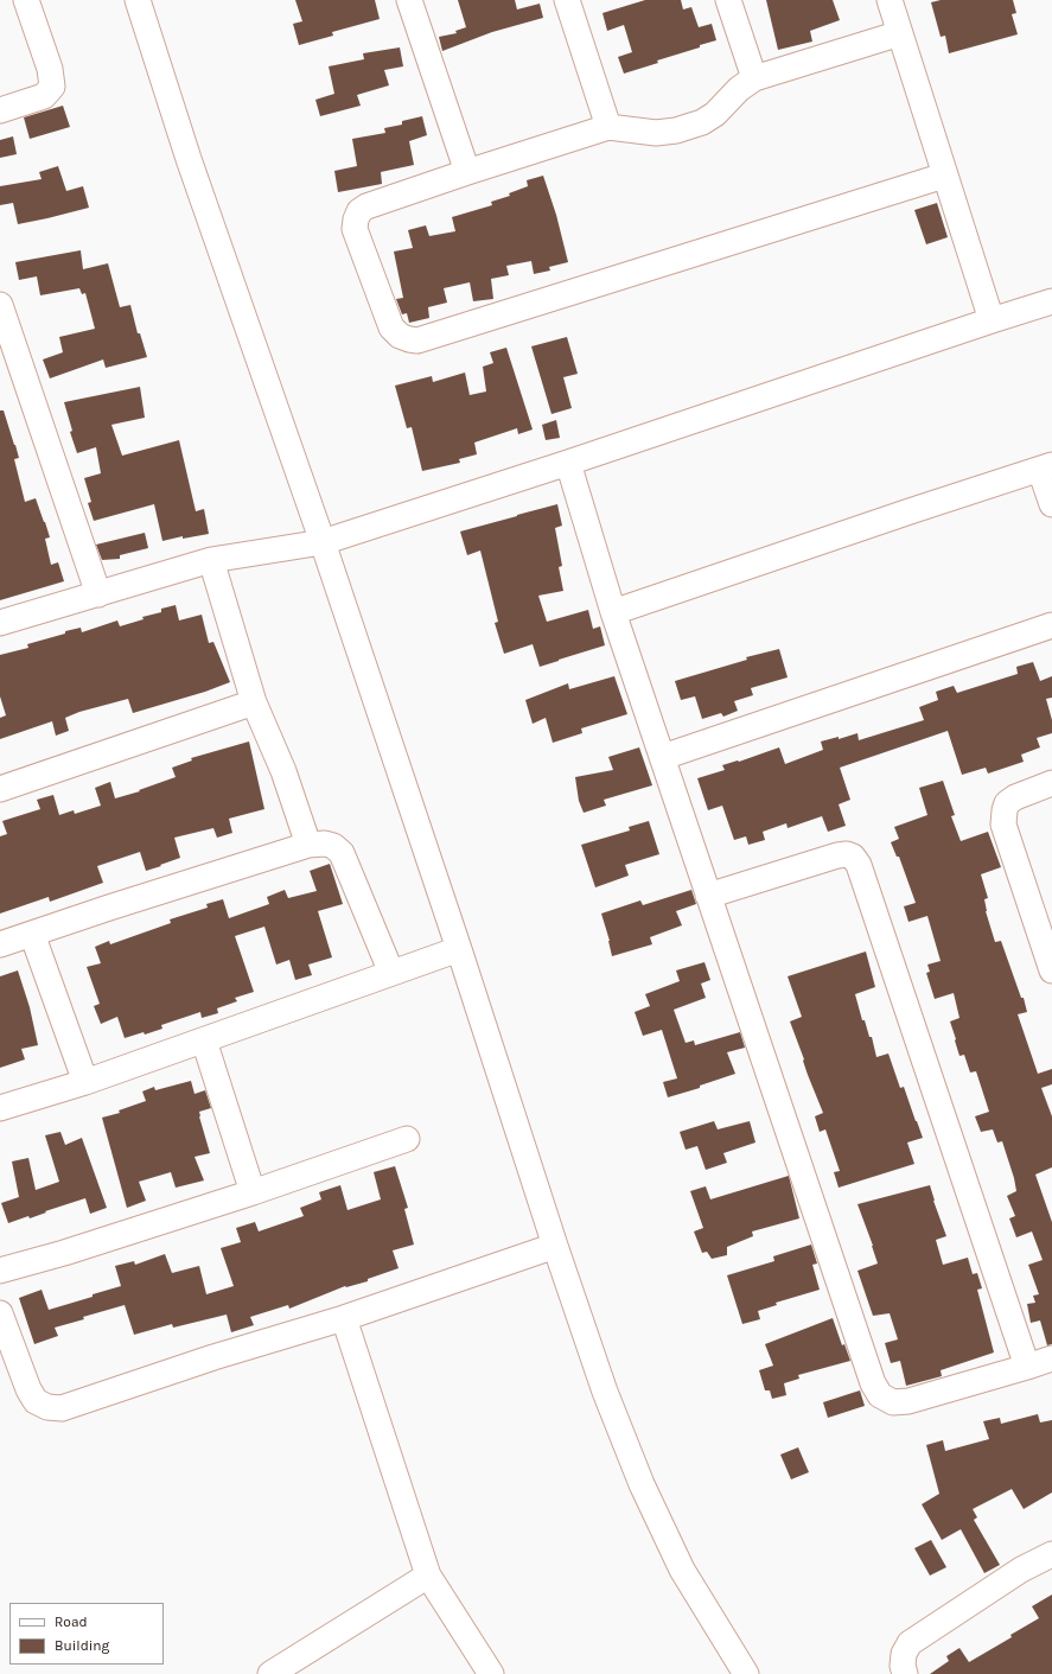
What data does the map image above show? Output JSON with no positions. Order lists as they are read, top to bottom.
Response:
{
  "legend": ["Road", "Building"]
}
